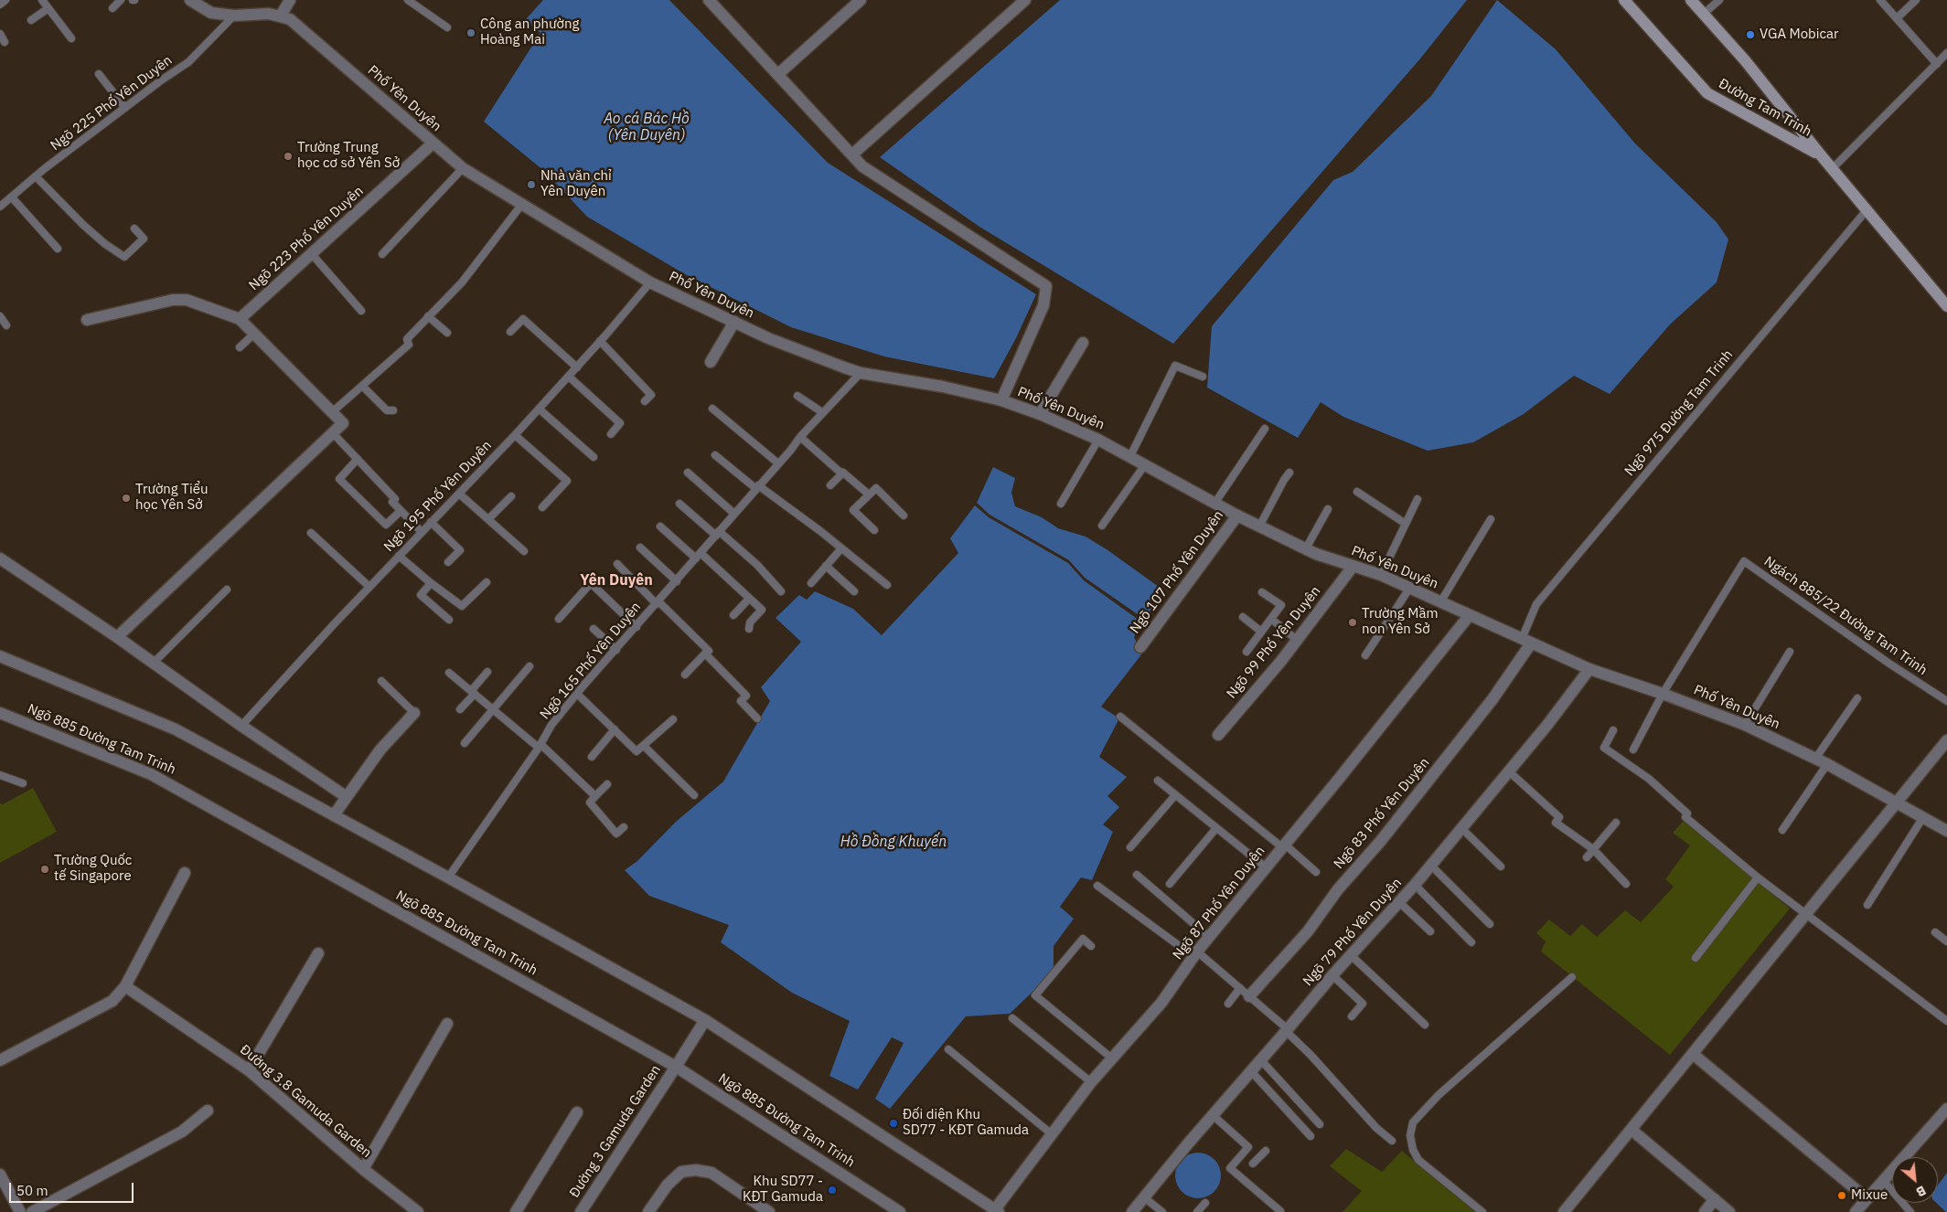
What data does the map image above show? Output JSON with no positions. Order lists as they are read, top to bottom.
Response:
{
  "streets": {
    "main road": ["Đường Tam Trinh"],
    "street": [
      "Phố Yên Duyên",
      "Ngõ 223 Phố Yên Duyên",
      "Ngõ 107 Phố Yên Duyên",
      "Ngõ 99 Phố Yên Duyên",
      "Ngõ 885 Đường Tam Trinh",
      "Ngõ 83 Phố Yên Duyên",
      "Ngõ 87 Phố Yên Duyên",
      "Ngõ 79 Phố Yên Duyên",
      "Đường 3.8 Gamuda Garden",
      "Đường 3 Gamuda Garden"
    ],
    "lane": [
      "Ngõ 225 Phố Yên Duyên",
      "Ngõ 975 Đường Tam Trinh",
      "Ngõ 195 Phố Yên Duyên",
      "Ngách 885/22 Đường Tam Trinh",
      "Ngõ 165 Phố Yên Duyên"
    ]
  },
  "crossings": [
    ["Phố Yên Duyên", "Ngõ 225 Phố Yên Duyên"],
    ["Phố Yên Duyên", "Ngõ 223 Phố Yên Duyên"],
    ["Phố Yên Duyên", "Ngõ 975 Đường Tam Trinh"],
    ["Phố Yên Duyên", "Ngõ 195 Phố Yên Duyên"],
    ["Phố Yên Duyên", "Ngõ 107 Phố Yên Duyên"],
    ["Phố Yên Duyên", "Ngách 885/22 Đường Tam Trinh"],
    ["Phố Yên Duyên", "Ngõ 99 Phố Yên Duyên"],
    ["Phố Yên Duyên", "Ngõ 165 Phố Yên Duyên"],
    ["Phố Yên Duyên", "Ngõ 83 Phố Yên Duyên"],
    ["Phố Yên Duyên", "Ngõ 87 Phố Yên Duyên"],
    ["Phố Yên Duyên", "Ngõ 79 Phố Yên Duyên"],
    ["Đường Tam Trinh", "Ngõ 975 Đường Tam Trinh"],
    ["Ngõ 975 Đường Tam Trinh", "Ngõ 83 Phố Yên Duyên"],
    ["Ngõ 885 Đường Tam Trinh", "Đường 3 Gamuda Garden"]
  ],
  "districts": ["Yên Duyên"],
  "water": ["Ao cá Bác Hồ (Yên Duyên)", "Hồ Đồng Khuyến"],
  "places": [
    "Công an phường Hoàng Mai",
    "VGA Mobicar",
    "Trường Trung học cơ sở Yên Sở",
    "Nhà văn chỉ Yên Duyên",
    "Trường Tiểu học Yên Sở",
    "Trường Mầm non Yên Sở",
    "Trường Quốc tế Singapore",
    "Đối diện Khu SD77 - KĐT Gamuda",
    "Khu SD77 - KĐT Gamuda",
    "Mixue"
  ],
  "scale_bar": "50 m",
  "north": "bottom right"
}
